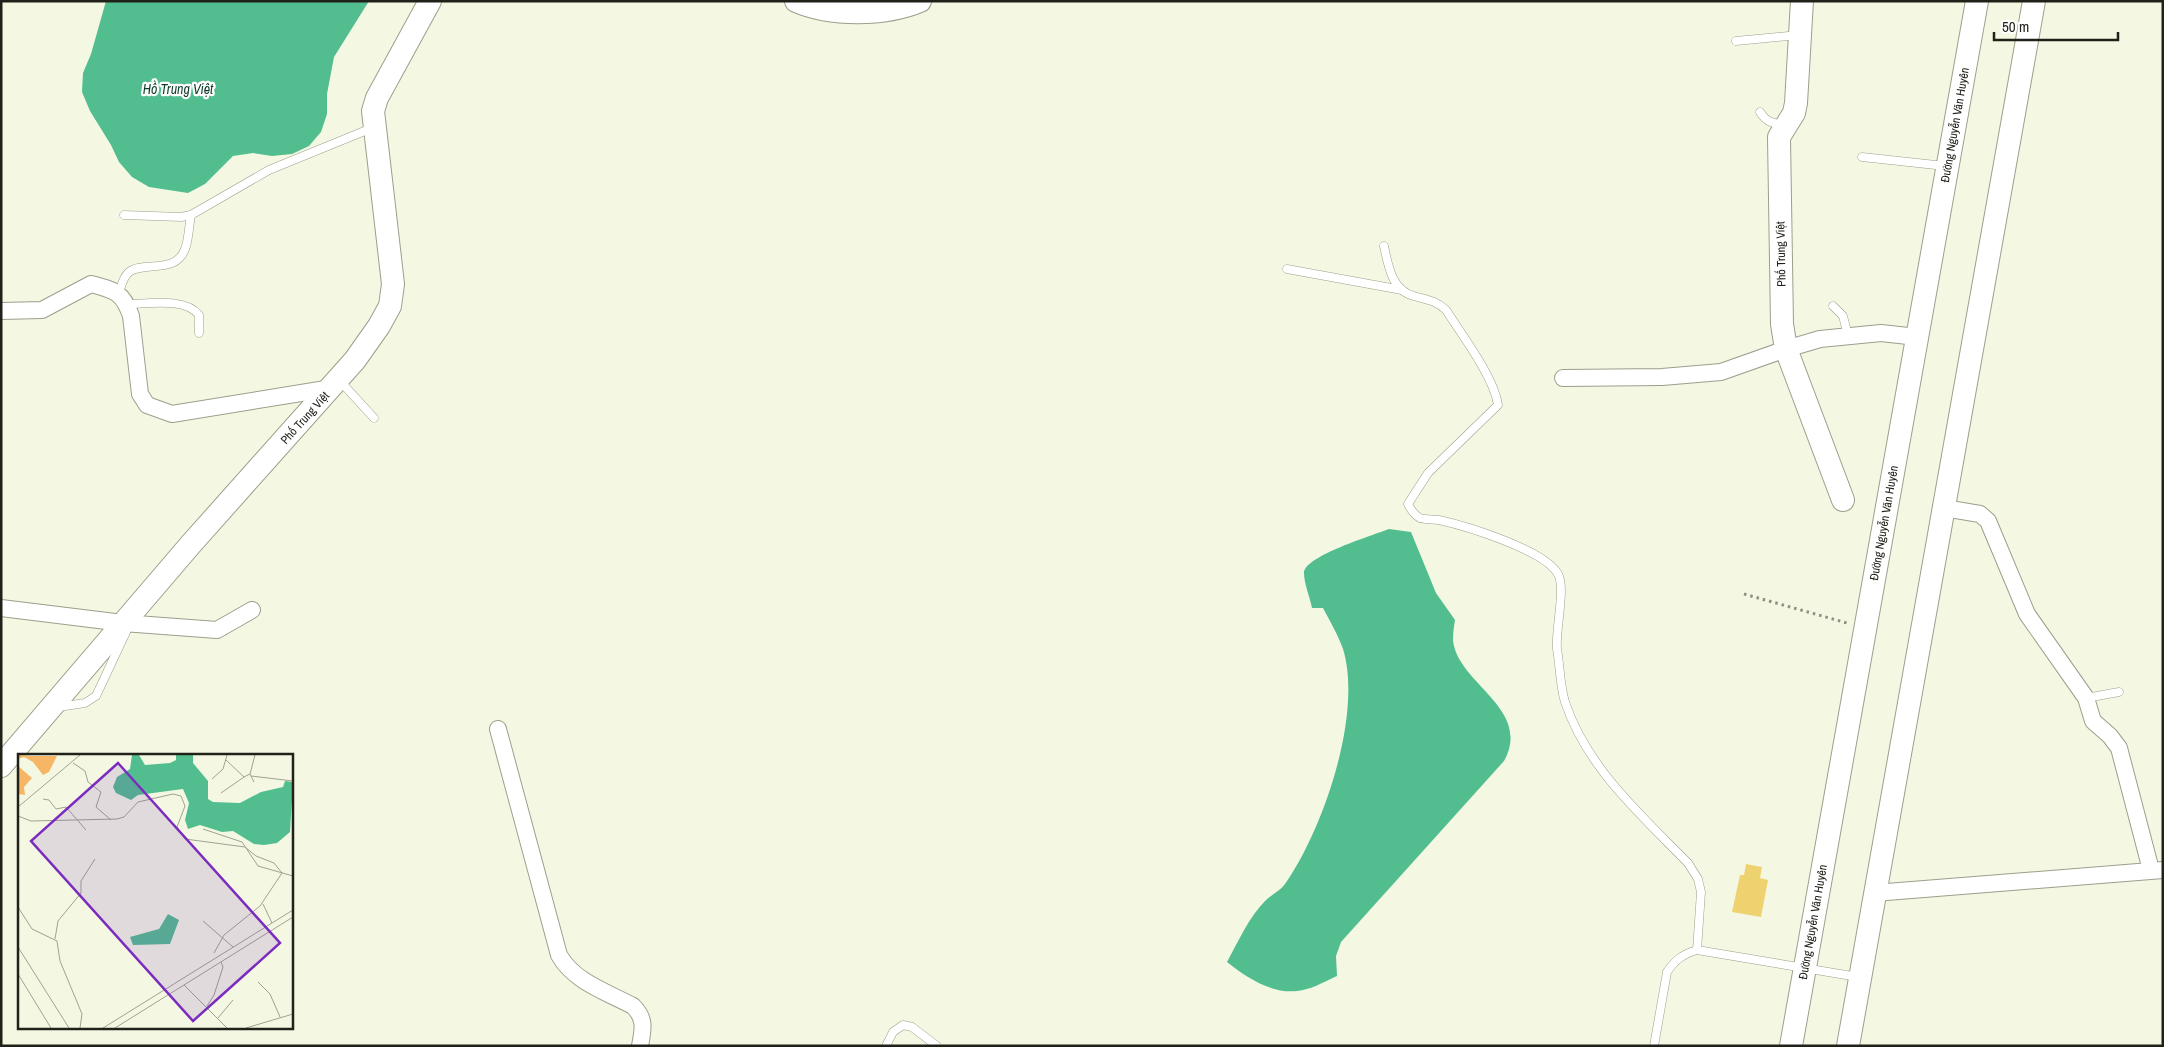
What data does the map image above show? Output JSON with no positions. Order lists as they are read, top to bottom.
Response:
{
  "streets": {
    "street": ["Đường Nguyễn Văn Huyên", "Phố Trung Việt"]
  },
  "water": ["Hồ Trung Việt"],
  "scale_bar": "50 m"
}
